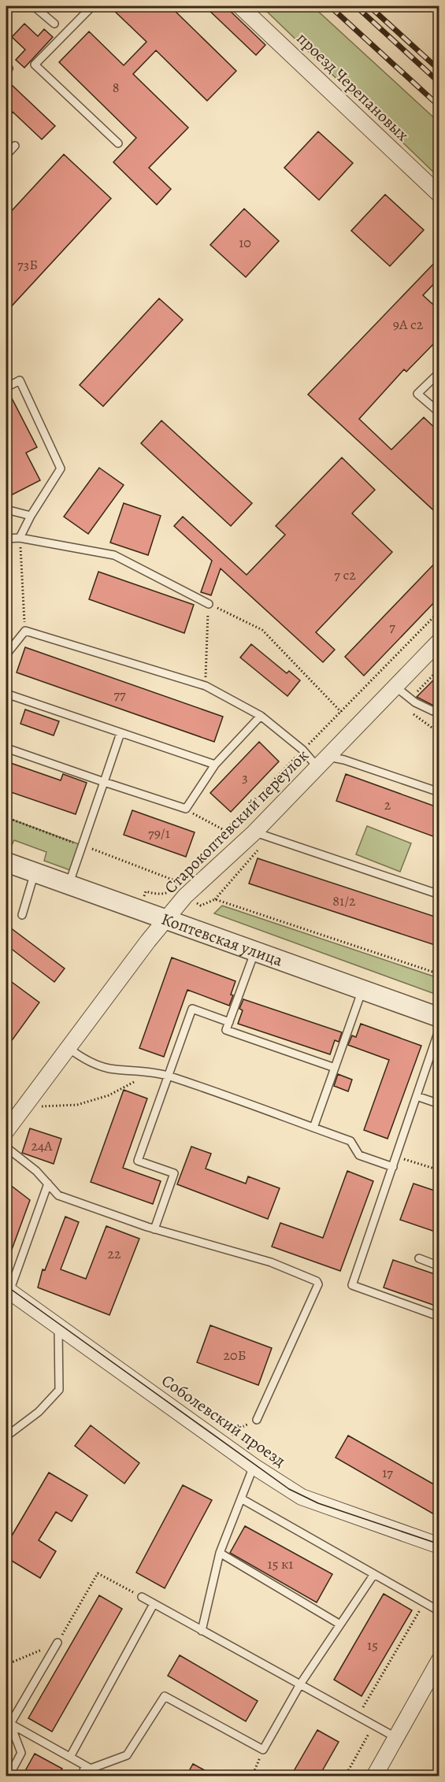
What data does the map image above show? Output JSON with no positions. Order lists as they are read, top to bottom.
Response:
{
  "streets": {
    "street": [
      "проезд Черепановых",
      "Старокоптевский переулок",
      "Коптевская улица",
      "Соболевский проезд"
    ]
  },
  "crossings": [
    ["Старокоптевский переулок", "Коптевская улица"]
  ],
  "house_numbers": [
    "8",
    "10",
    "73Б",
    "9А с2",
    "7 с2",
    "7",
    "77",
    "3",
    "2",
    "79/1",
    "81/2",
    "24А",
    "22",
    "20Б",
    "17",
    "15 к1",
    "15"
  ]
}
